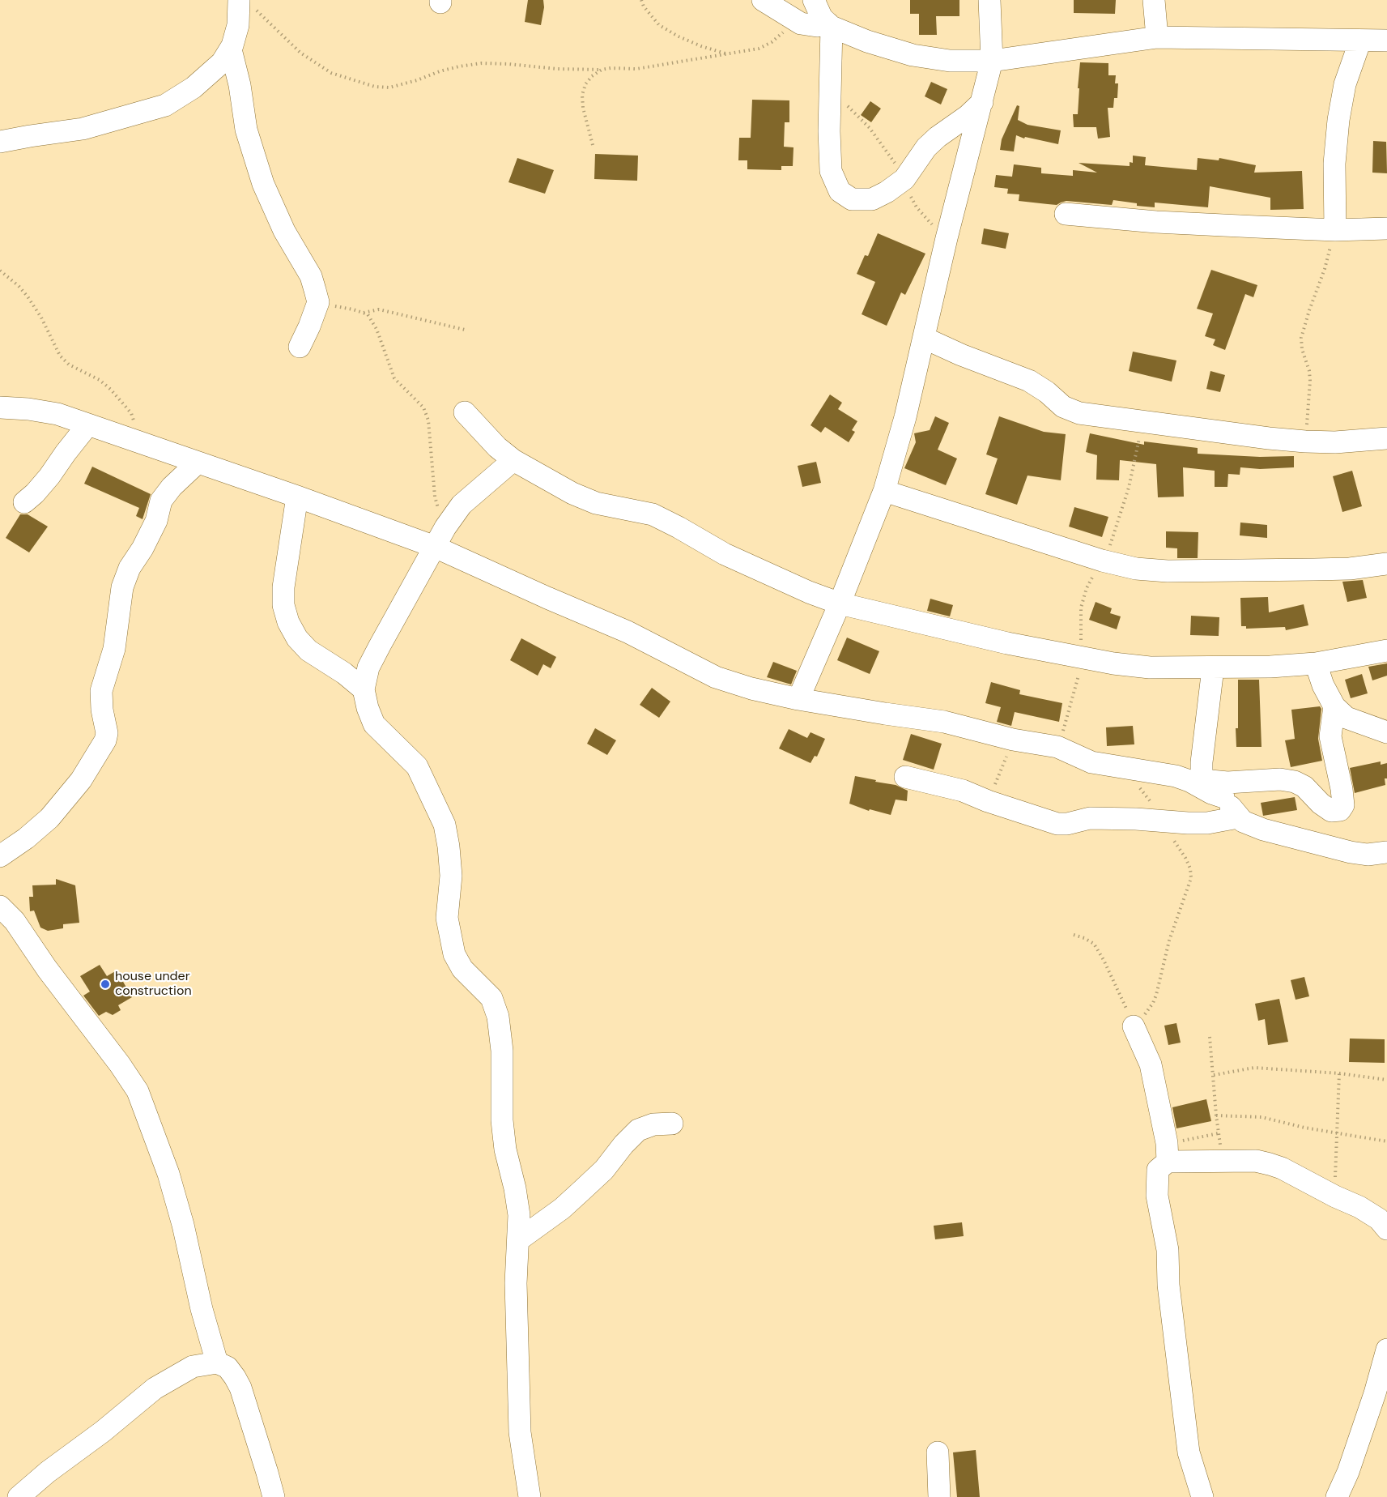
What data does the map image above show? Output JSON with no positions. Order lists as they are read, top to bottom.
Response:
{
  "places": ["house under construction"]
}
